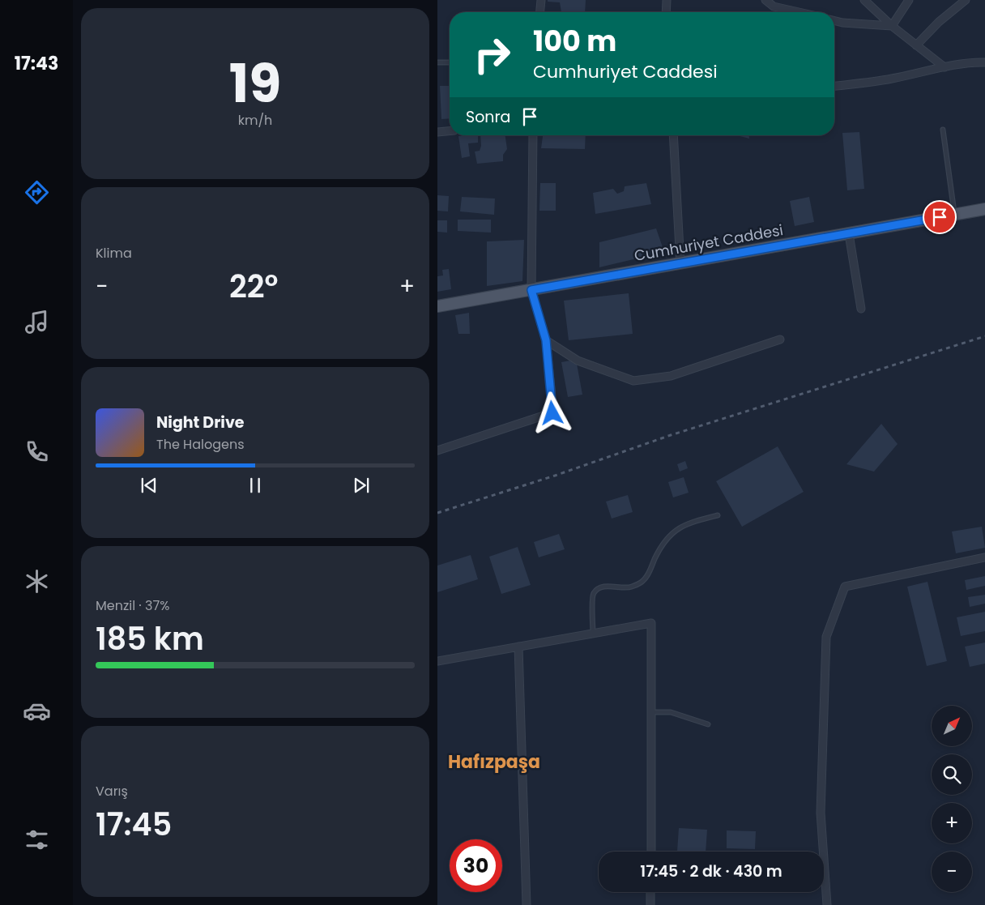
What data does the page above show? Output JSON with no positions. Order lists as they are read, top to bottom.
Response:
{
  "streets": {
    "main road": ["Cumhuriyet Caddesi"]
  },
  "districts": ["Hafızpaşa"],
  "north": "top right",
  "page": {
    "tabs": "17:43",
    "tile": [
      ["19", "km/h"],
      "Klima",
      ["Menzil · 37%", "185 km"],
      ["Varış", "17:45"]
    ],
    "turn": ["100 m", "Cumhuriyet Caddesi"],
    "then": "Sonra",
    "heat": ["−", "22°", "+"],
    "song": ["Night Drive", "The Halogens"],
    "map_buttons": ["+", "−"],
    "limit": "30",
    "trip": "17:45 · 2 dk · 430 m"
  }
}
